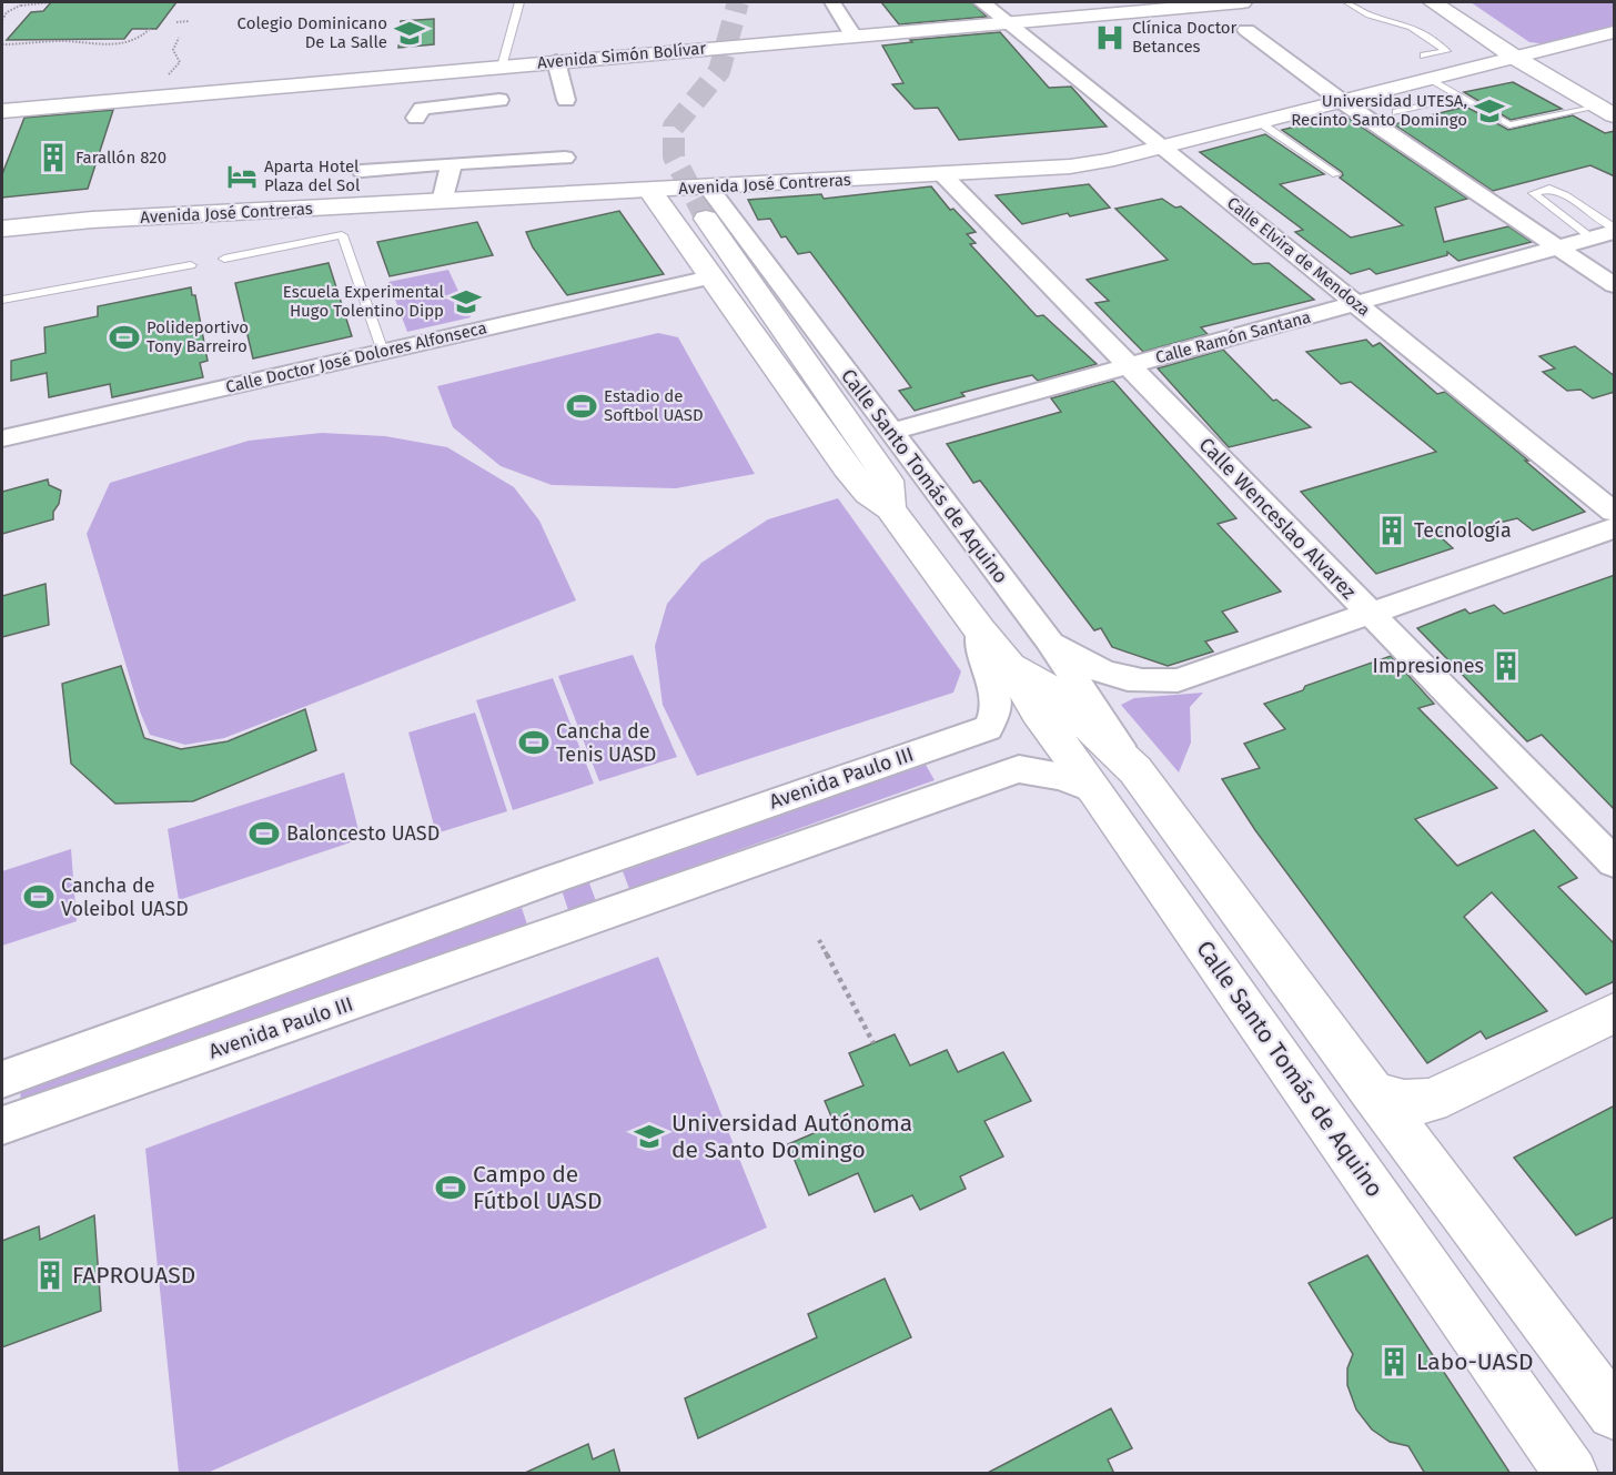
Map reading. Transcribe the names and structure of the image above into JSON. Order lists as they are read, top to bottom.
{
  "streets": {
    "main road": ["Avenida Simón Bolívar", "Avenida José Contreras", "Calle Santo Tomás de Aquino"],
    "street": [
      "Calle Elvira de Mendoza",
      "Calle Ramón Santana",
      "Calle Doctor José Dolores Alfonseca",
      "Calle Wenceslao Alvarez",
      "Avenida Paulo III"
    ]
  },
  "crossings": [
    ["Avenida Simón Bolívar", "Calle Elvira de Mendoza"],
    ["Avenida José Contreras", "Calle Elvira de Mendoza"],
    ["Avenida José Contreras", "Calle Santo Tomás de Aquino"],
    ["Avenida José Contreras", "Calle Wenceslao Alvarez"],
    ["Calle Elvira de Mendoza", "Calle Ramón Santana"],
    ["Calle Ramón Santana", "Calle Santo Tomás de Aquino"],
    ["Calle Ramón Santana", "Calle Wenceslao Alvarez"],
    ["Calle Doctor José Dolores Alfonseca", "Calle Santo Tomás de Aquino"],
    ["Calle Santo Tomás de Aquino", "Avenida Paulo III"]
  ],
  "places": {
    "school or university": [
      "Colegio Dominicano De La Salle",
      "Universidad UTESA, Recinto Santo Domingo",
      "Escuela Experimental Hugo Tolentino Dipp",
      "Universidad Autónoma de Santo Domingo"
    ],
    "hospital": ["Clínica Doctor Betances"],
    "building": [
      "Farallón 820",
      "Tecnología",
      "Impresiones",
      "FAPROUASD",
      "Labo-UASD"
    ],
    "hotel": ["Aparta Hotel Plaza del Sol"],
    "sports": [
      "Polideportivo Tony Barreiro",
      "Estadio de Softbol UASD",
      "Cancha de Tenis UASD",
      "Baloncesto UASD",
      "Cancha de Voleibol UASD",
      "Campo de Fútbol UASD"
    ]
  }
}
